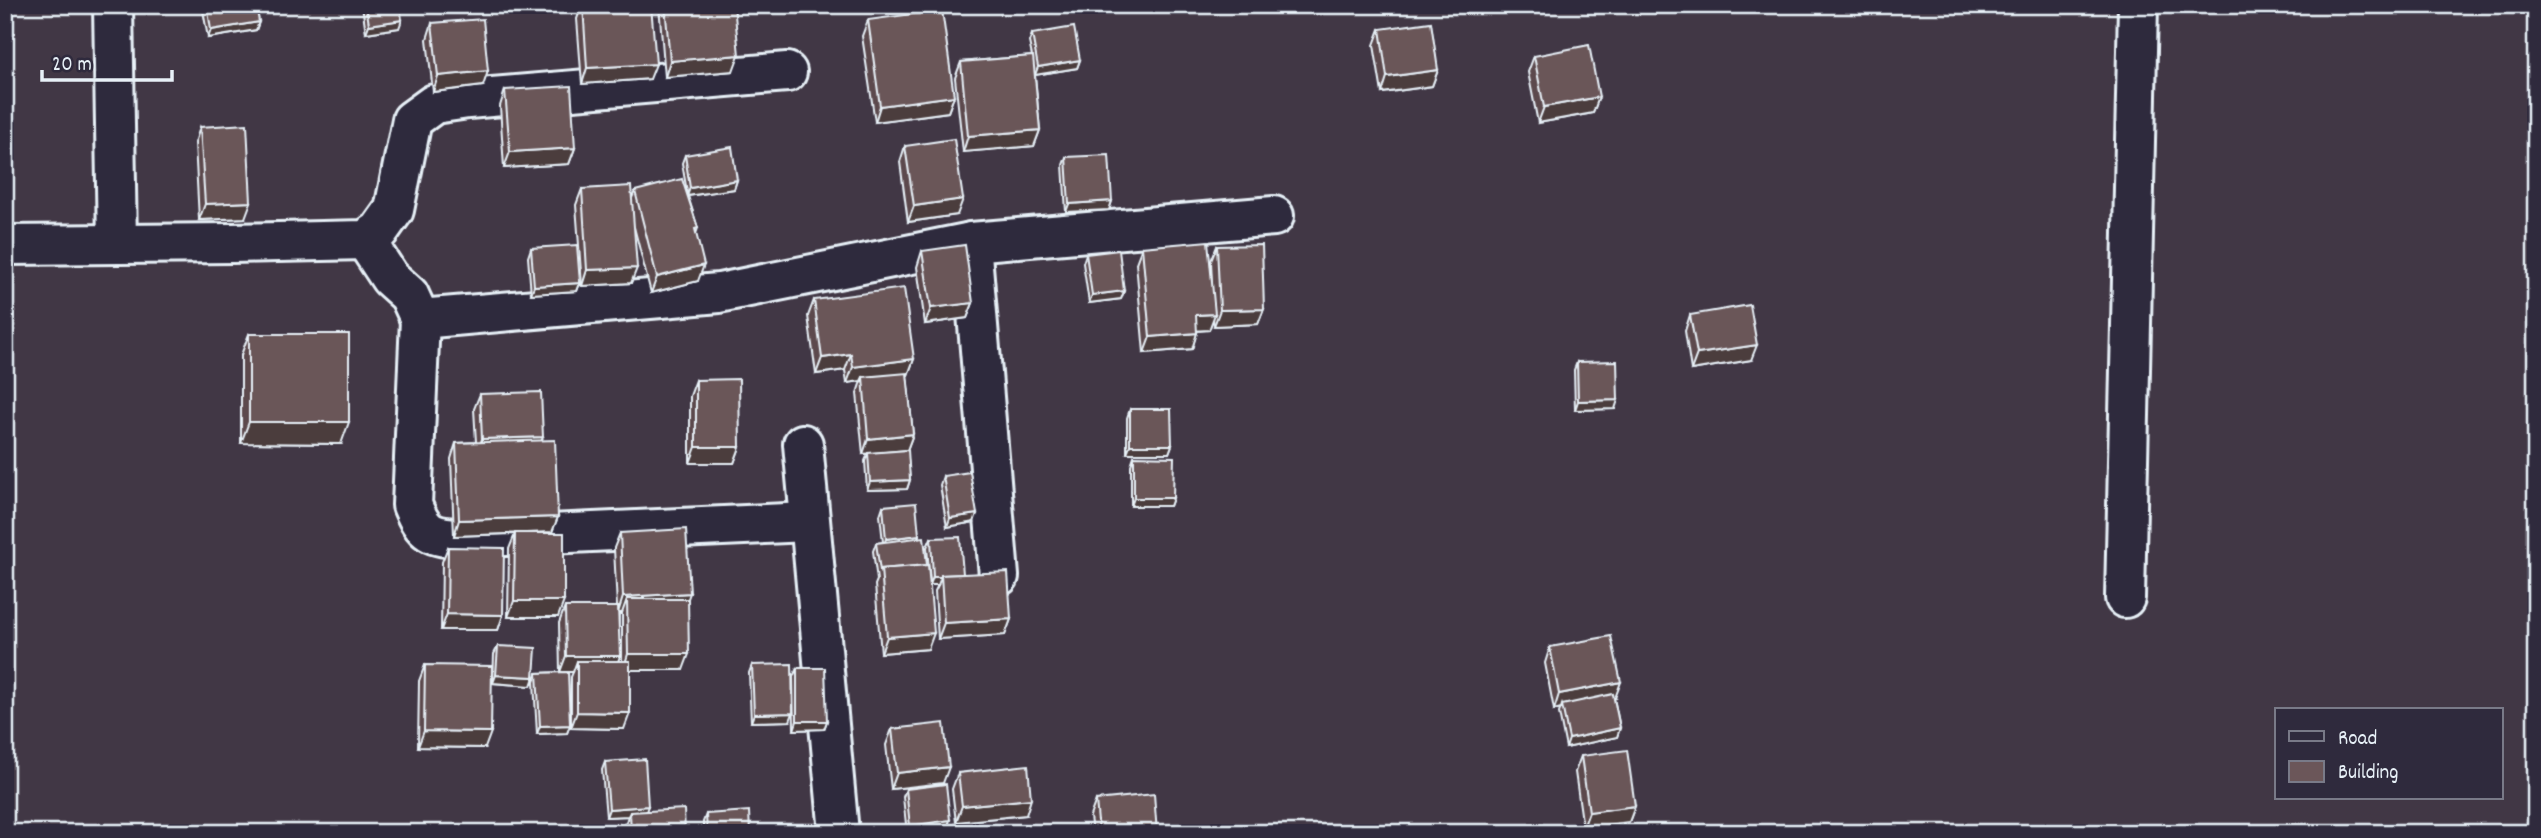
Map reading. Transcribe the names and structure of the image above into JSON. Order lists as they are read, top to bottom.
{
  "legend": ["Road", "Building"],
  "scale_bar": "20 m"
}
